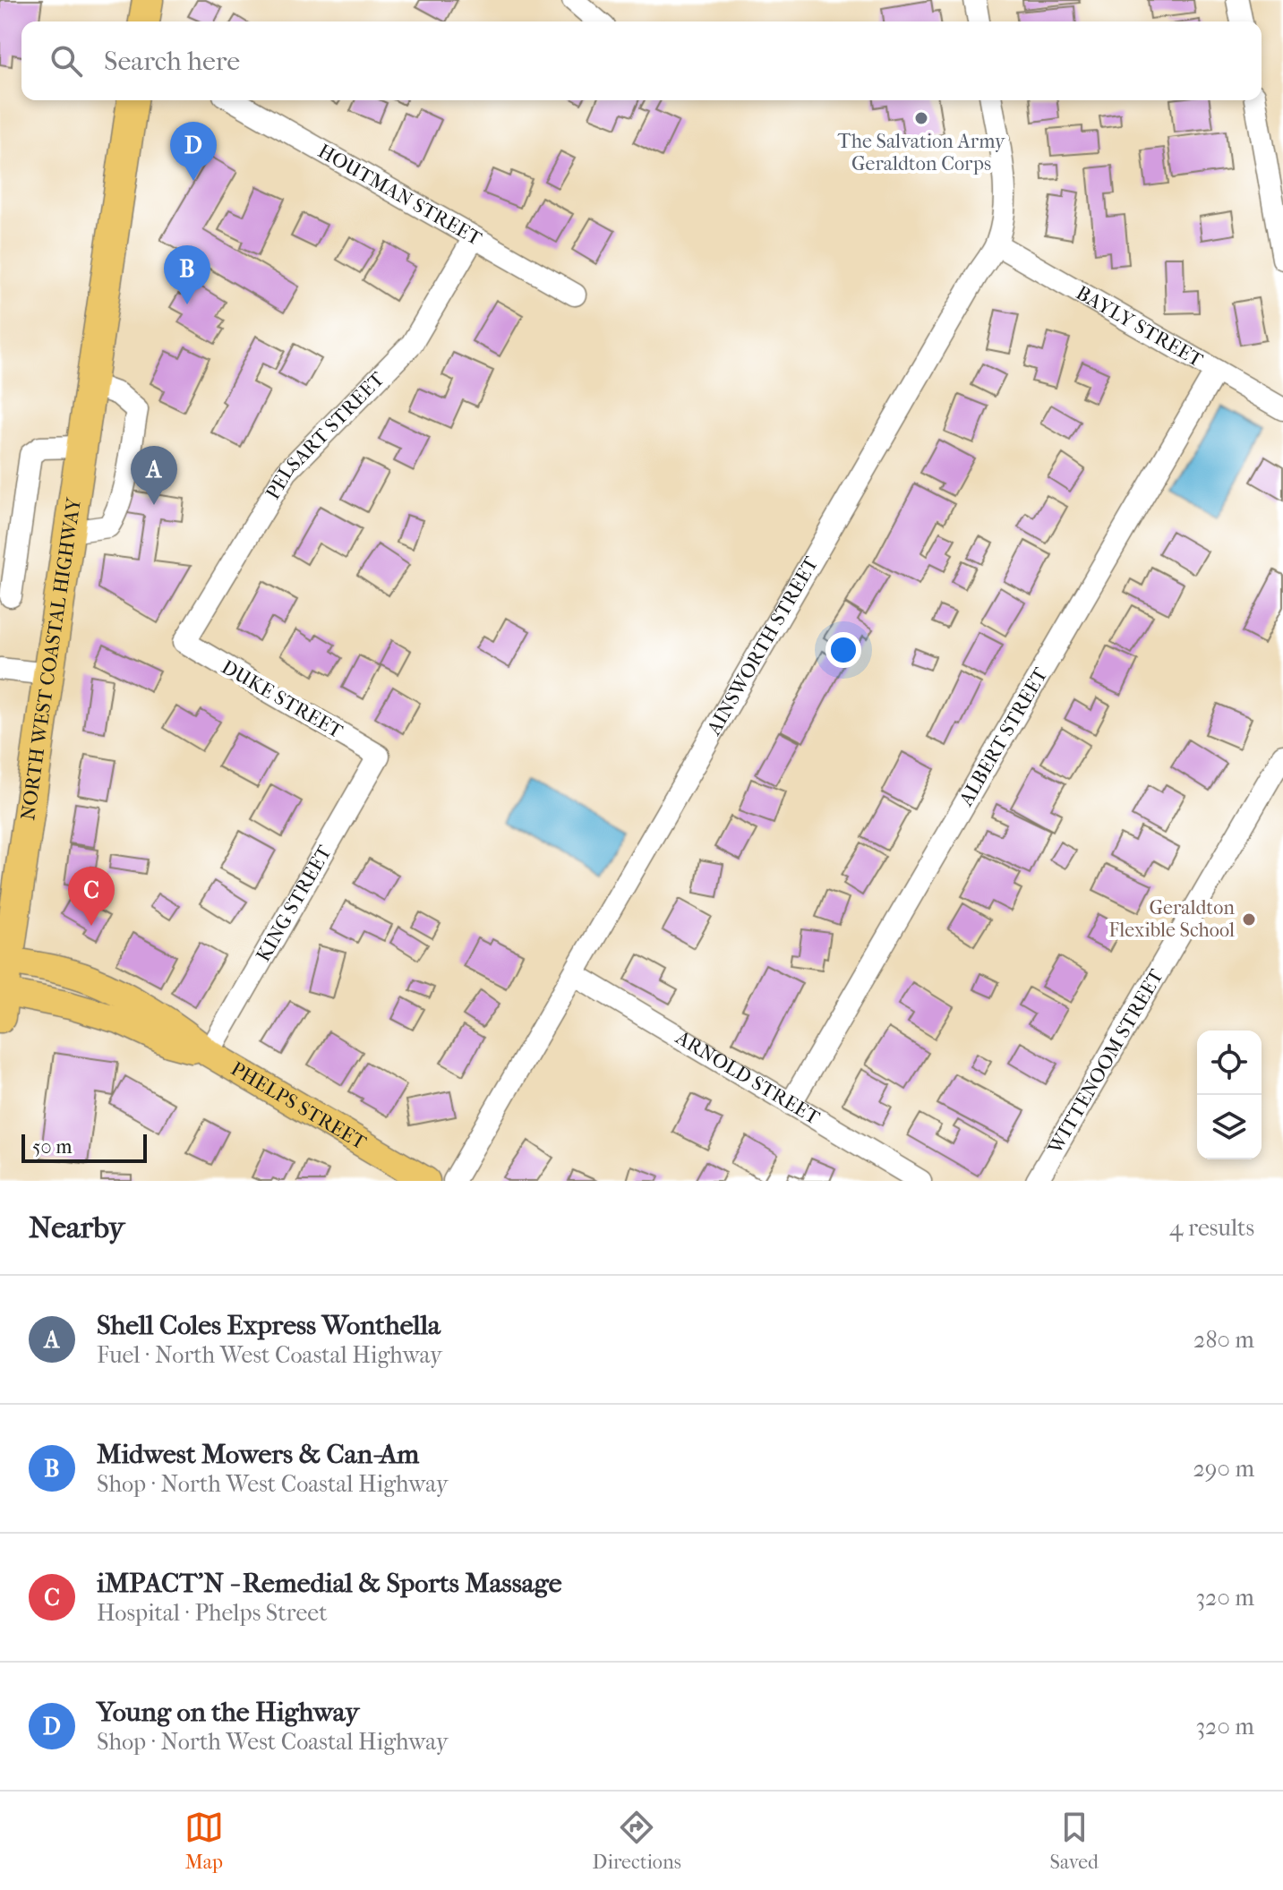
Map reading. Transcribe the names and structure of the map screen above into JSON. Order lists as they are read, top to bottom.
{
  "streets": {
    "highway": ["NORTH WEST COASTAL HIGHWAY"],
    "main road": ["PHELPS STREET"],
    "street": [
      "HOUTMAN STREET",
      "BAYLY STREET",
      "PELSART STREET",
      "AINSWORTH STREET",
      "DUKE STREET",
      "ALBERT STREET",
      "KING STREET",
      "WITTENOOM STREET",
      "ARNOLD STREET"
    ]
  },
  "crossings": [
    ["HOUTMAN STREET", "PELSART STREET"],
    ["BAYLY STREET", "AINSWORTH STREET"],
    ["BAYLY STREET", "ALBERT STREET"],
    ["PELSART STREET", "DUKE STREET"],
    ["AINSWORTH STREET", "ARNOLD STREET"],
    ["NORTH WEST COASTAL HIGHWAY", "PHELPS STREET"],
    ["DUKE STREET", "KING STREET"],
    ["ALBERT STREET", "ARNOLD STREET"],
    ["KING STREET", "PHELPS STREET"]
  ],
  "places": ["The Salvation Army Geraldton Corps", "Geraldton Flexible School"],
  "scale_bar": "50 m",
  "page": {
    "search": "Search here",
    "pins": [
      "D",
      "B",
      "A",
      "C"
    ],
    "scale": "50 m",
    "heading": ["Nearby", "4 results"],
    "list": [
      {
        "mark": "A",
        "name": "Shell Coles Express Wonthella",
        "note": "Fuel · North West Coastal Highway",
        "value": "280 m"
      },
      {
        "mark": "B",
        "name": "Midwest Mowers & Can-Am",
        "note": "Shop · North West Coastal Highway",
        "value": "290 m"
      },
      {
        "mark": "C",
        "name": "iMPACT'N - Remedial & Sports Massage",
        "note": "Hospital · Phelps Street",
        "value": "320 m"
      },
      {
        "mark": "D",
        "name": "Young on the Highway",
        "note": "Shop · North West Coastal Highway",
        "value": "320 m"
      }
    ],
    "nav": ["Map", "Directions", "Saved"]
  }
}
